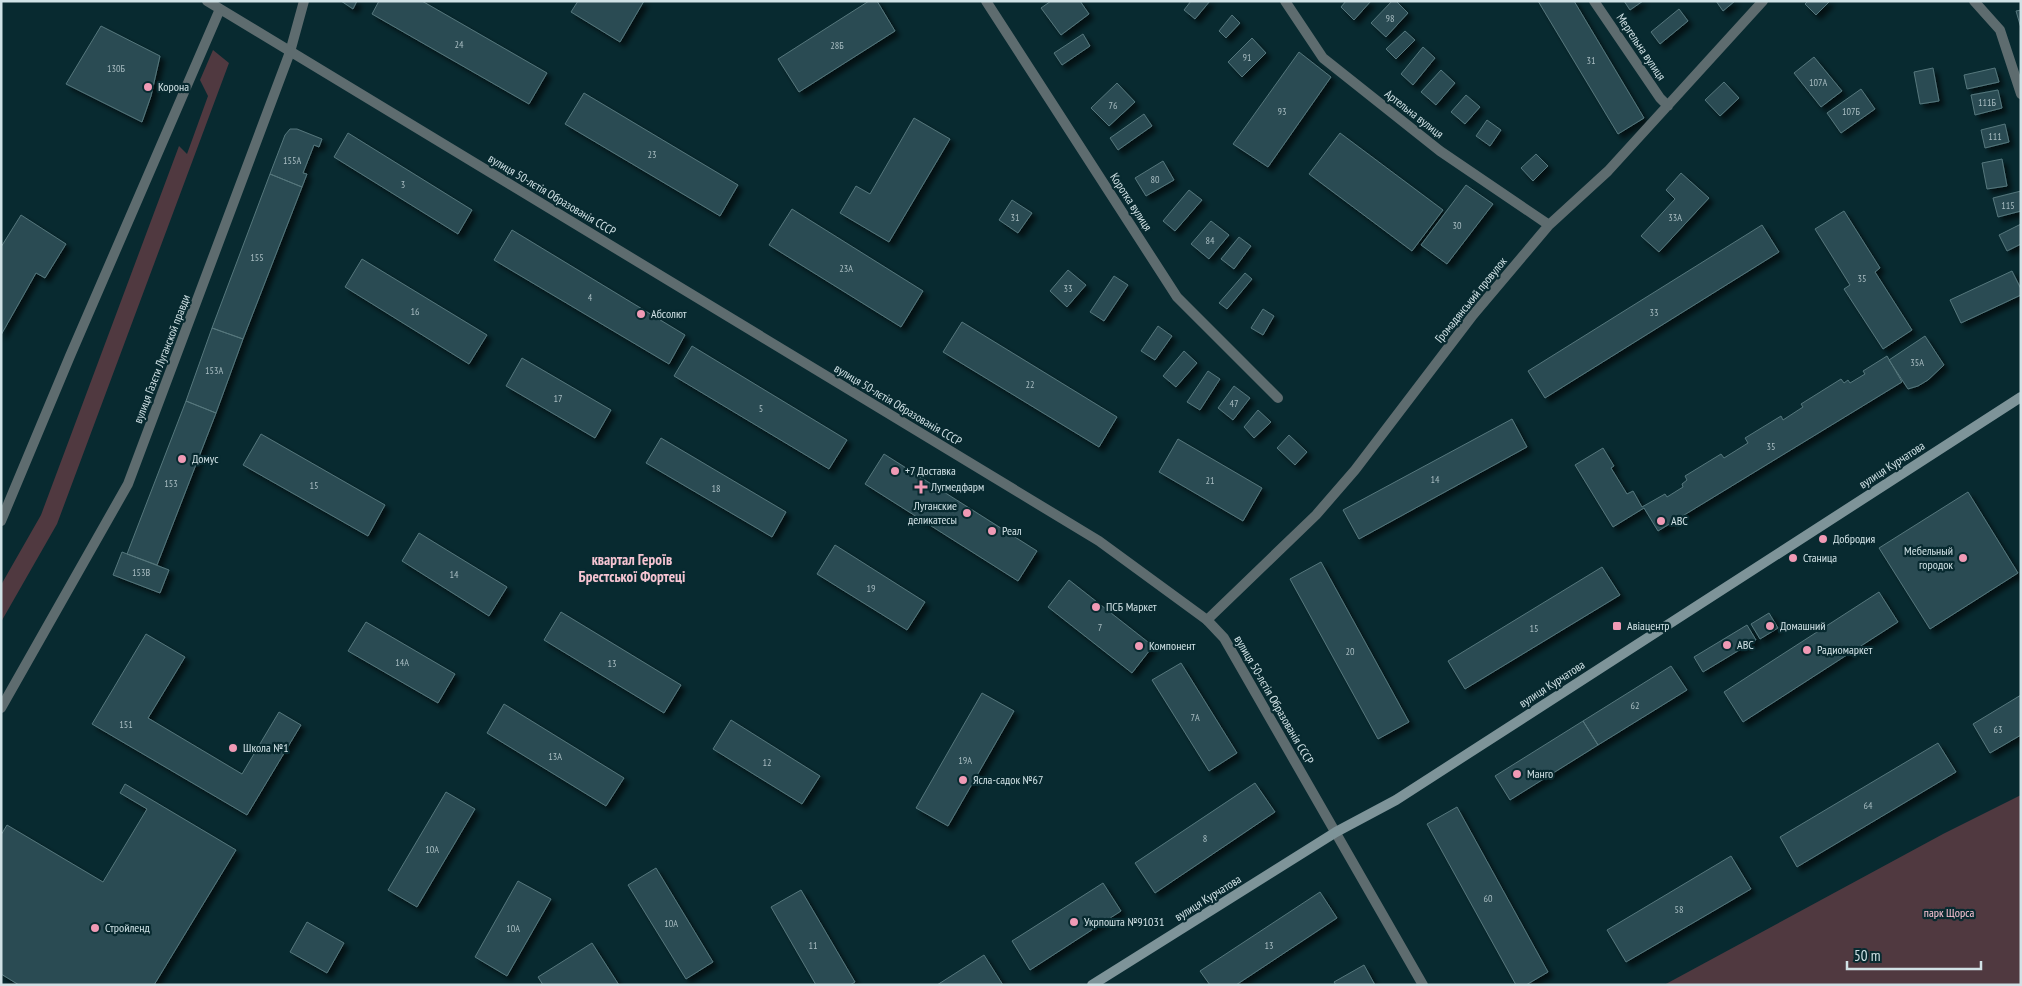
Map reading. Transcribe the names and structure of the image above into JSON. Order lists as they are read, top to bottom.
{
  "streets": {
    "main road": ["вулиця Курчатова"],
    "street": [
      "Мергельна вулиця",
      "Артельна вулиця",
      "вулиця 50-лєтія Образованія СССР",
      "Коротка вулиця",
      "Громадянський провулок",
      "вулиця Газєти Луганской правди"
    ]
  },
  "crossings": [
    ["Мергельна вулиця", "Громадянський провулок"],
    ["Артельна вулиця", "Громадянський провулок"],
    ["вулиця 50-лєтія Образованія СССР", "Громадянський провулок"],
    ["вулиця 50-лєтія Образованія СССР", "вулиця Газєти Луганской правди"],
    ["вулиця 50-лєтія Образованія СССР", "вулиця Курчатова"]
  ],
  "districts": ["квартал Героїв Брестської Фортеці"],
  "parks": ["парк Щорса"],
  "places": {
    "other": [
      "Корона",
      "Абсолют",
      "Домус",
      "+7 Доставка",
      "Луганские деликатесы",
      "ABC",
      "Реал",
      "Добродия",
      "Станица",
      "Мебельный городок",
      "ПСБ Маркет",
      "Домашний",
      "АВС",
      "Компонент",
      "Радиомаркет",
      "Школа №1",
      "Манго",
      "Ясла-садок №67",
      "Укрпошта №91031",
      "Стройленд"
    ],
    "health": ["Лугмедфарм"],
    "transit": ["Авіацентр"]
  },
  "house_numbers": [
    "98",
    "24",
    "28Б",
    "91",
    "31",
    "130Б",
    "107А",
    "111Б",
    "76",
    "93",
    "107Б",
    "111",
    "23",
    "155А",
    "80",
    "3",
    "115",
    "31",
    "33А",
    "30",
    "84",
    "155",
    "23А",
    "35",
    "33",
    "4",
    "16",
    "33",
    "35А",
    "153А",
    "22",
    "17",
    "47",
    "5",
    "35",
    "14",
    "21",
    "153",
    "15",
    "18",
    "153В",
    "14",
    "19",
    "7",
    "15",
    "20",
    "14А",
    "13",
    "62",
    "7А",
    "151",
    "63",
    "13А",
    "19А",
    "12",
    "64",
    "8",
    "10А",
    "60",
    "58",
    "10А",
    "10А",
    "11",
    "13"
  ],
  "scale_bar": "50 m"
}
